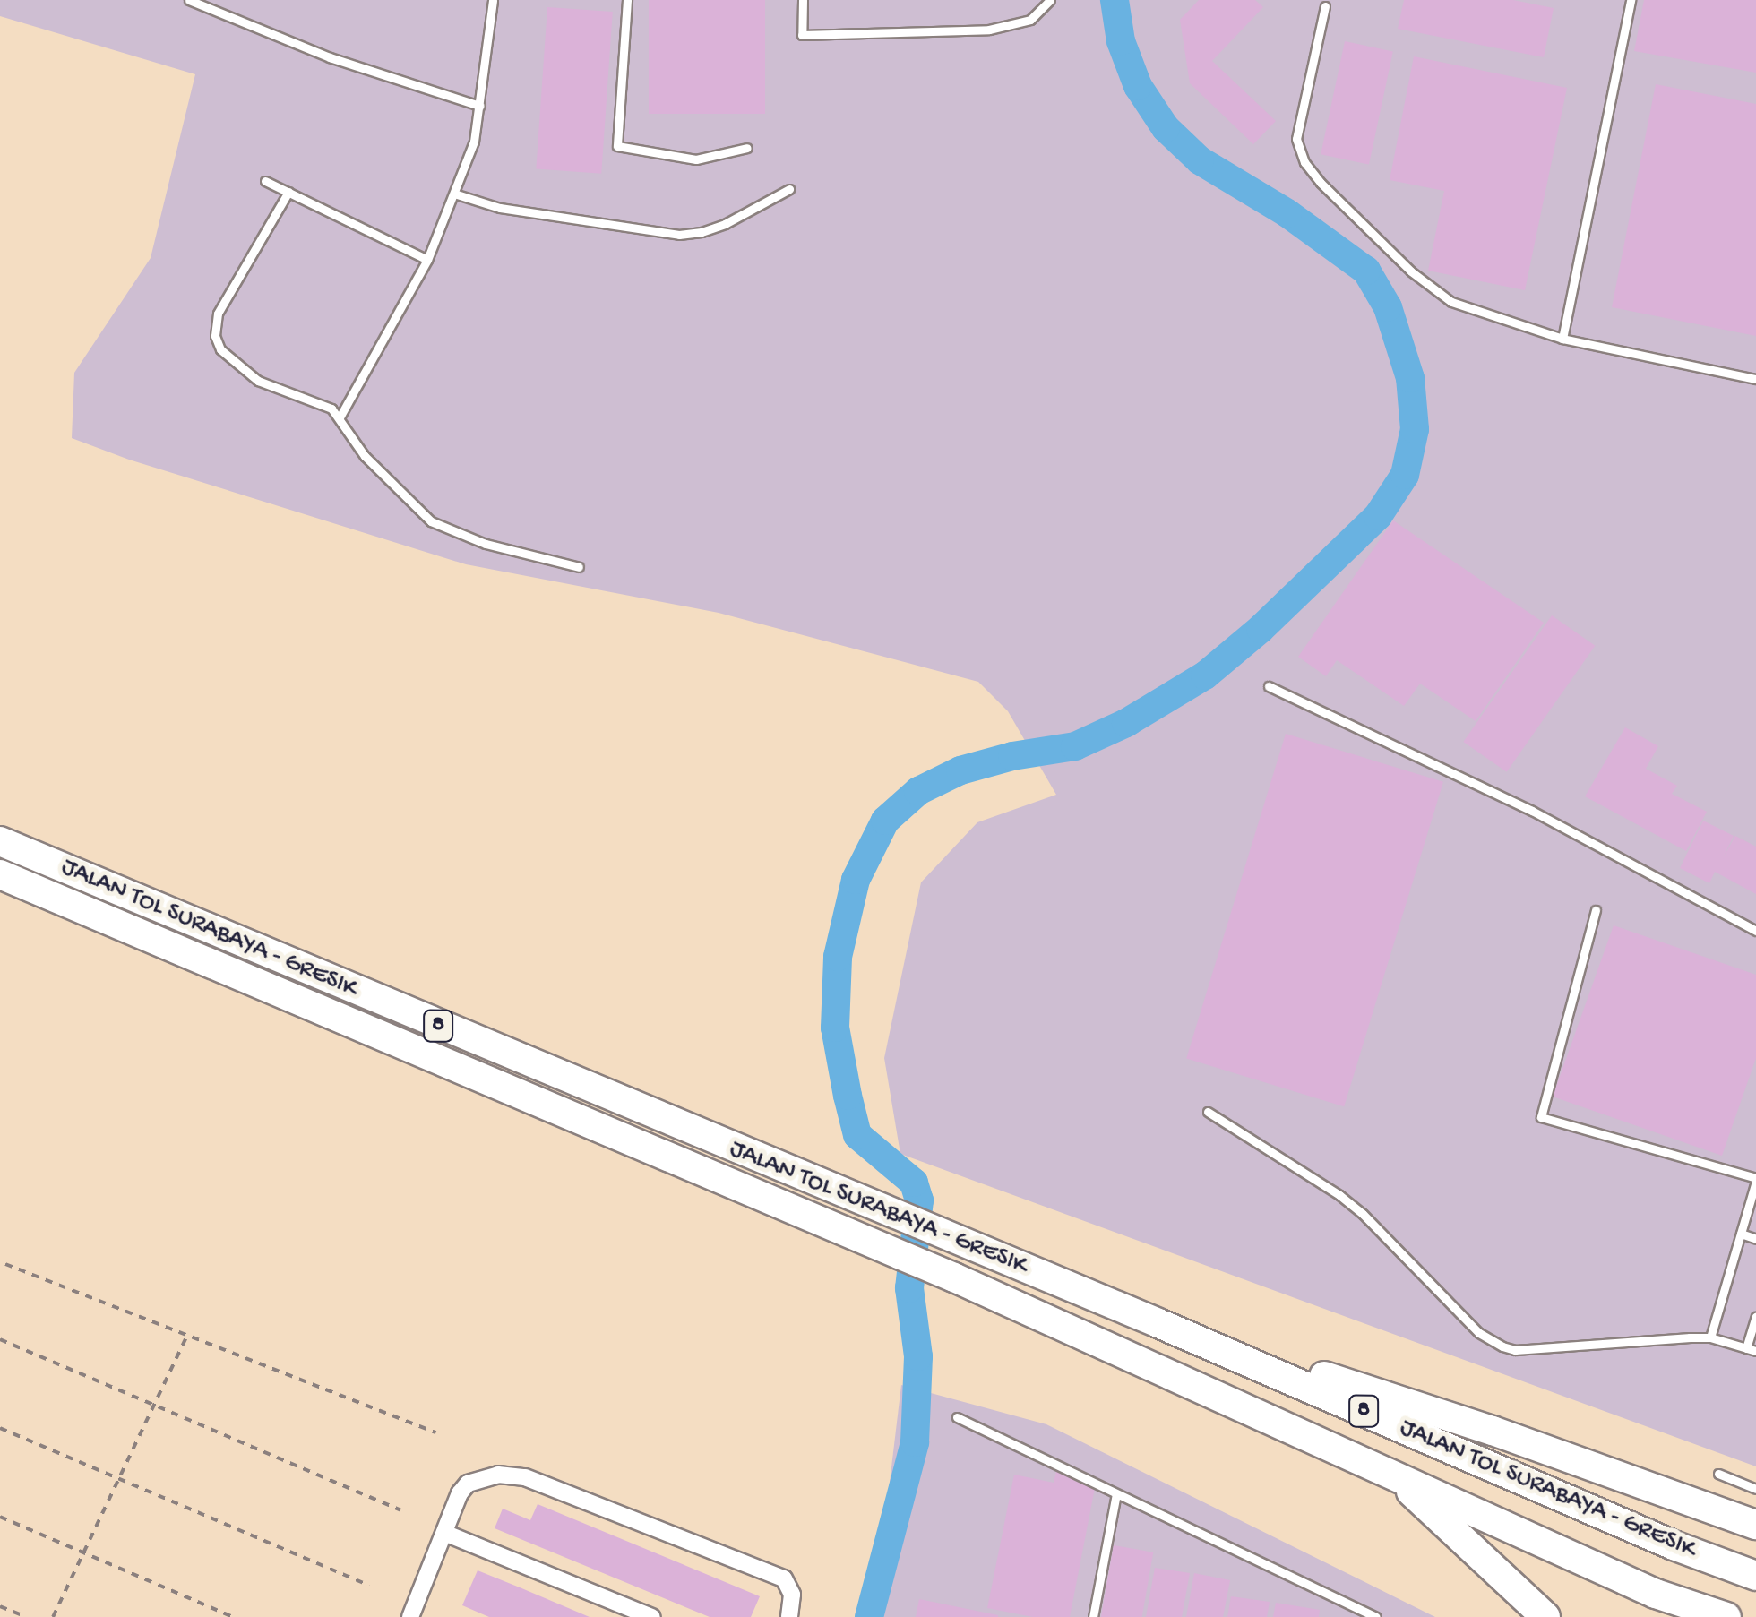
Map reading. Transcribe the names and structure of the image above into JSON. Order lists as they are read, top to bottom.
{
  "streets": {
    "highway": ["JALAN TOL SURABAYA - GRESIK", "8"]
  }
}
